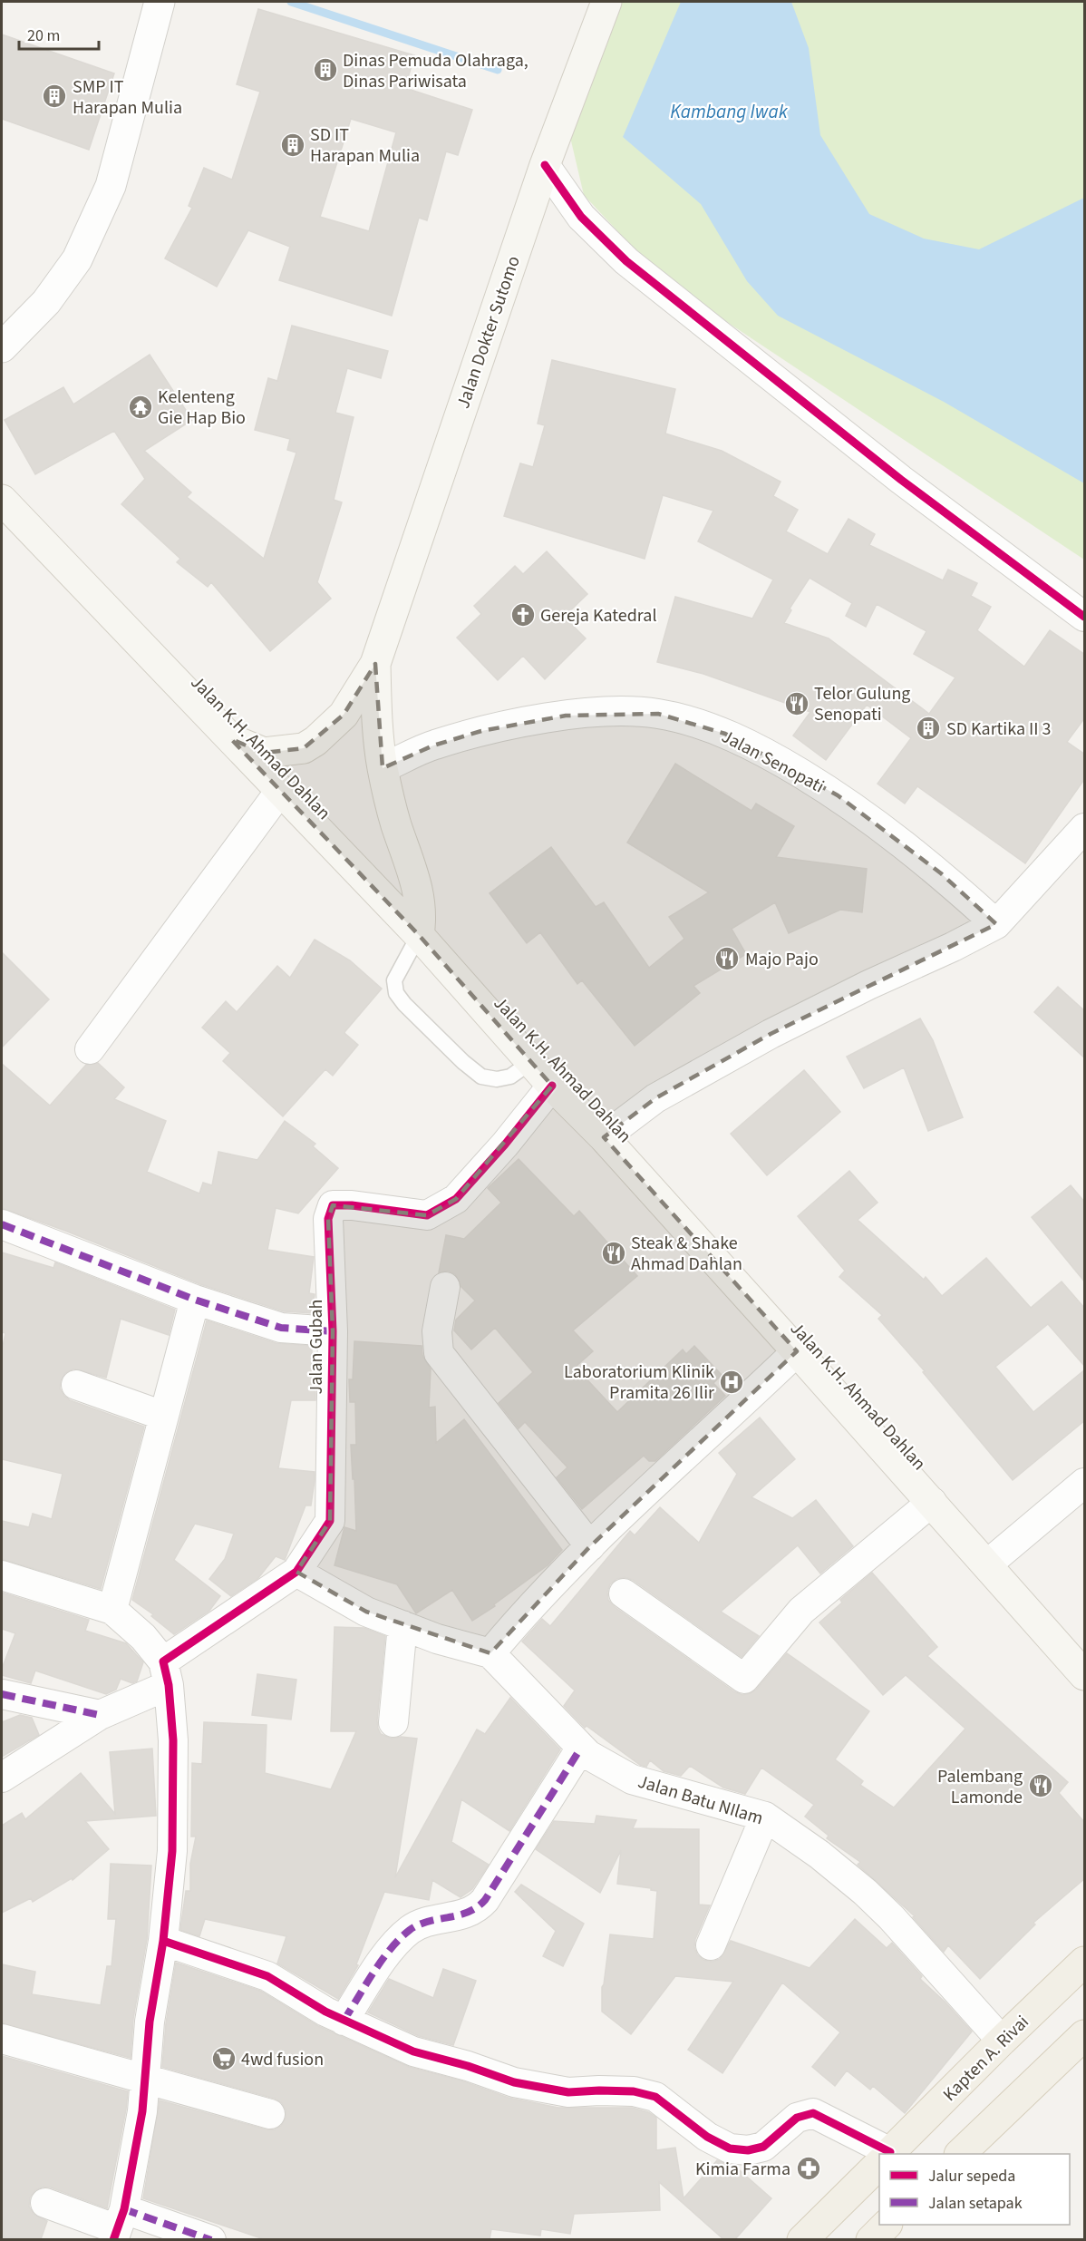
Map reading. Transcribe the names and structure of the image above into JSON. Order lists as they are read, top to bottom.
{
  "streets": {
    "main road": ["Jalan Dokter Sutomo", "Jalan K.H. Ahmad Dahlan", "Kapten A. Rivai"],
    "street": ["Jalan Senopati", "Jalan Gubah", "Jalan Batu NIlam"]
  },
  "crossings": [
    ["Jalan K.H. Ahmad Dahlan", "Jalan Gubah"],
    ["Jalan Batu NIlam", "Kapten A. Rivai"]
  ],
  "water": ["Kambang Iwak"],
  "places": {
    "building": [
      "Dinas Pemuda Olahraga, Dinas Pariwisata",
      "SMP IT Harapan Mulia",
      "SD IT Harapan Mulia",
      "SD Kartika II 3"
    ],
    "temple": ["Kelenteng Gie Hap Bio"],
    "church": ["Gereja Katedral"],
    "restaurant": [
      "Telor Gulung Senopati",
      "Majo Pajo",
      "Steak & Shake Ahmad Dahlan",
      "Palembang Lamonde"
    ],
    "hospital": ["Laboratorium Klinik Pramita 26 Ilir"],
    "supermarket": ["4wd fusion"],
    "pharmacy": ["Kimia Farma"]
  },
  "legend": ["Jalur sepeda", "Jalan setapak"],
  "scale_bar": "20 m"
}
